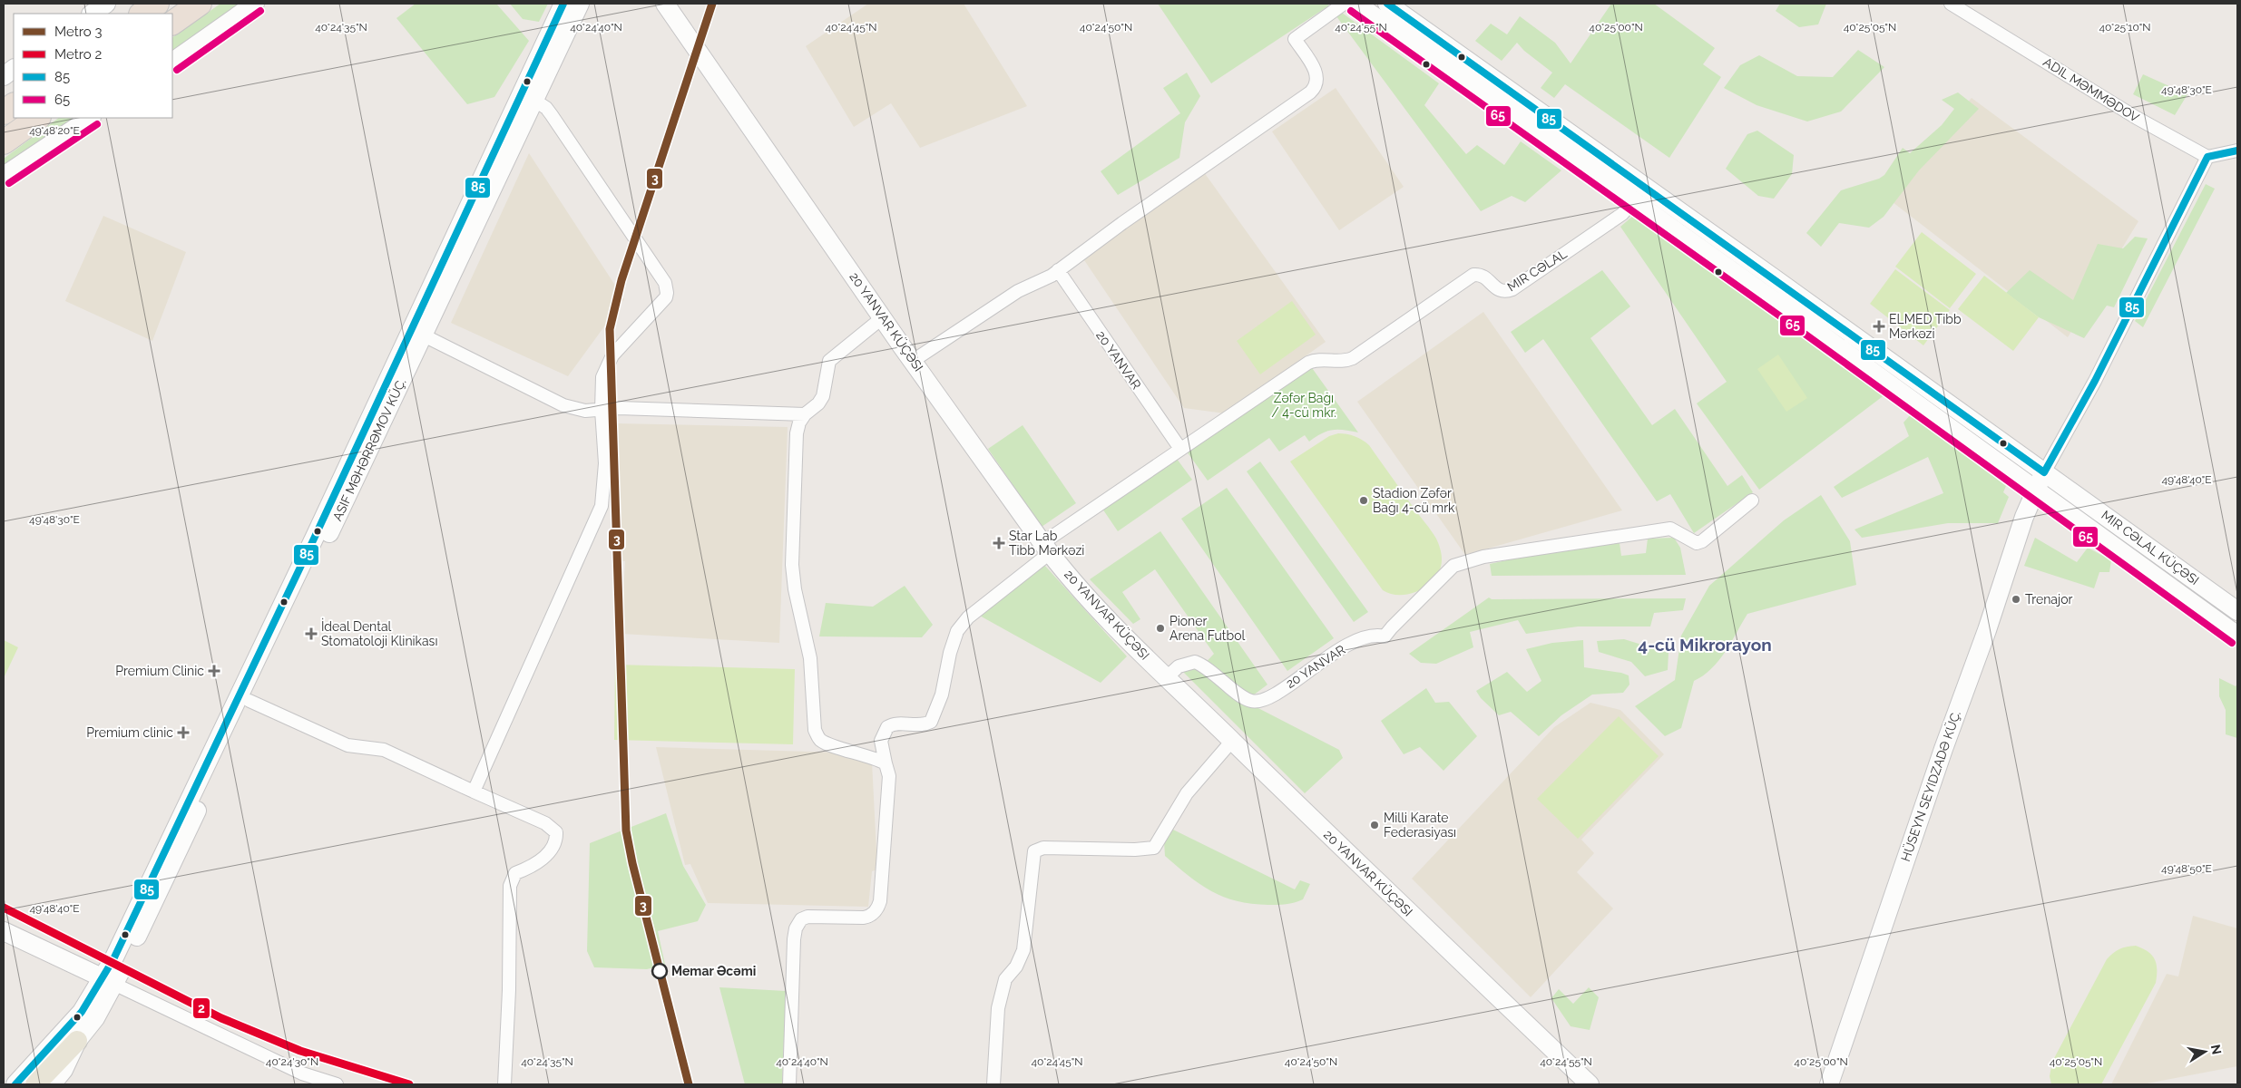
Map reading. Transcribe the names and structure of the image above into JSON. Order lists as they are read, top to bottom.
{
  "streets": {
    "street": [
      "ADIL MƏMMƏDOV",
      "MIR CƏLAL",
      "20 YANVAR KÜÇƏSI",
      "20 YANVAR",
      "ASIF MƏHƏRRƏMOV KÜÇ.",
      "MIR CƏLAL KÜÇƏSI",
      "HÜSEYN SEYIDZADƏ KÜÇ."
    ]
  },
  "crossings": [
    ["MIR CƏLAL", "20 YANVAR"],
    ["20 YANVAR KÜÇƏSI", "20 YANVAR"],
    ["MIR CƏLAL KÜÇƏSI", "HÜSEYN SEYIDZADƏ KÜÇ."]
  ],
  "districts": ["4-cü Mikrorayon"],
  "parks": ["Zəfər Bağı / 4-cü mkr."],
  "places": {
    "health": [
      "ELMED Tibb Mərkəzi",
      "Star Lab Tibb Mәrkәzi",
      "İdeal Dental Stomatoloji Klinikası",
      "Premium Clinic",
      "Premium clinic"
    ],
    "other": [
      "Stadion Zəfər Bağı 4-cü mrk",
      "Trenajor",
      "Pioner Arena Futbol",
      "Milli Karate Federasiyası",
      "Memar Əcəmi"
    ]
  },
  "lines": [
    "metro line 3",
    "transit line 85",
    "transit line 65",
    "metro line 2"
  ],
  "legend": [
    "Metro 3",
    "Metro 2",
    "85",
    "65"
  ],
  "north": "right",
  "coordinates": [
    "40°24'35\"N",
    "40°24'40\"N",
    "40°24'45\"N",
    "40°24'50\"N",
    "40°24'55\"N",
    "40°25'00\"N",
    "40°25'05\"N",
    "40°25'10\"N",
    "49°48'30\"E",
    "49°48'20\"E",
    "49°48'40\"E",
    "49°48'50\"E",
    "40°24'30\"N"
  ]
}
